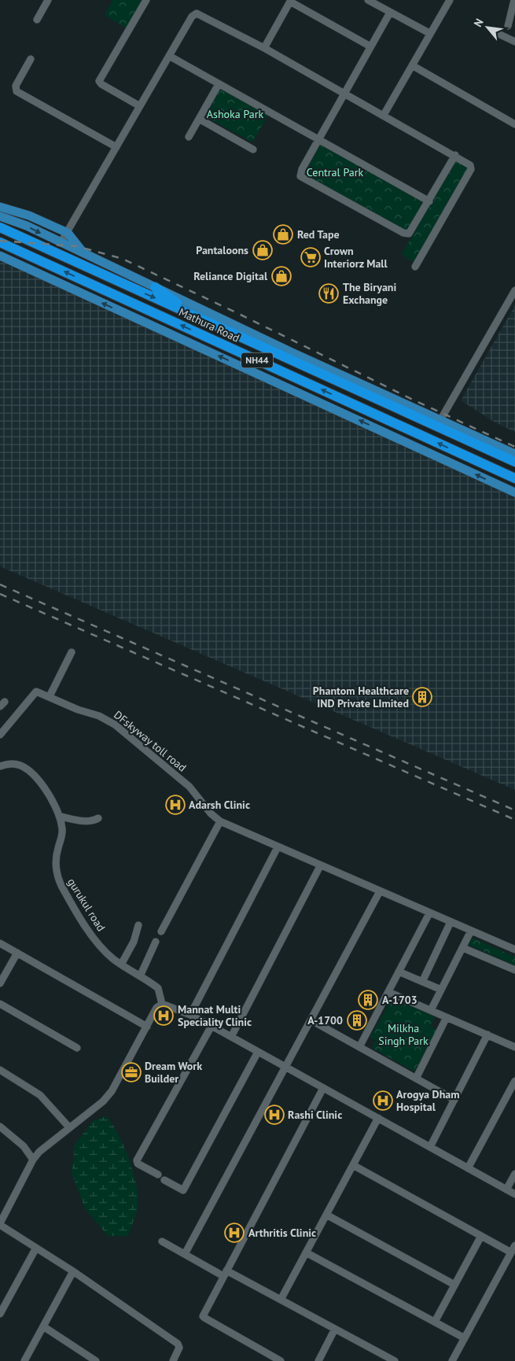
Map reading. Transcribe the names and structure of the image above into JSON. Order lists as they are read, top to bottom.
{
  "streets": {
    "highway": ["Mathura Road", "NH44"],
    "street": ["DFskyway toll road", "gurukul road"]
  },
  "parks": ["Ashoka Park", "Central Park", "Milkha Singh Park"],
  "places": {
    "shop": ["Red Tape", "Pantaloons", "Reliance Digital"],
    "supermarket": ["Crown Interiorz Mall"],
    "restaurant": ["The Biryani Exchange"],
    "building": ["Phantom Healthcare IND Private LImited", "A-1703", "A-1700"],
    "hospital": [
      "Adarsh Clinic",
      "Mannat Multi Speciality Clinic",
      "Arogya Dham Hospital",
      "Rashi Clinic",
      "Arthritis Clinic"
    ],
    "office": ["Dream Work Builder"]
  },
  "north": "top left"
}
